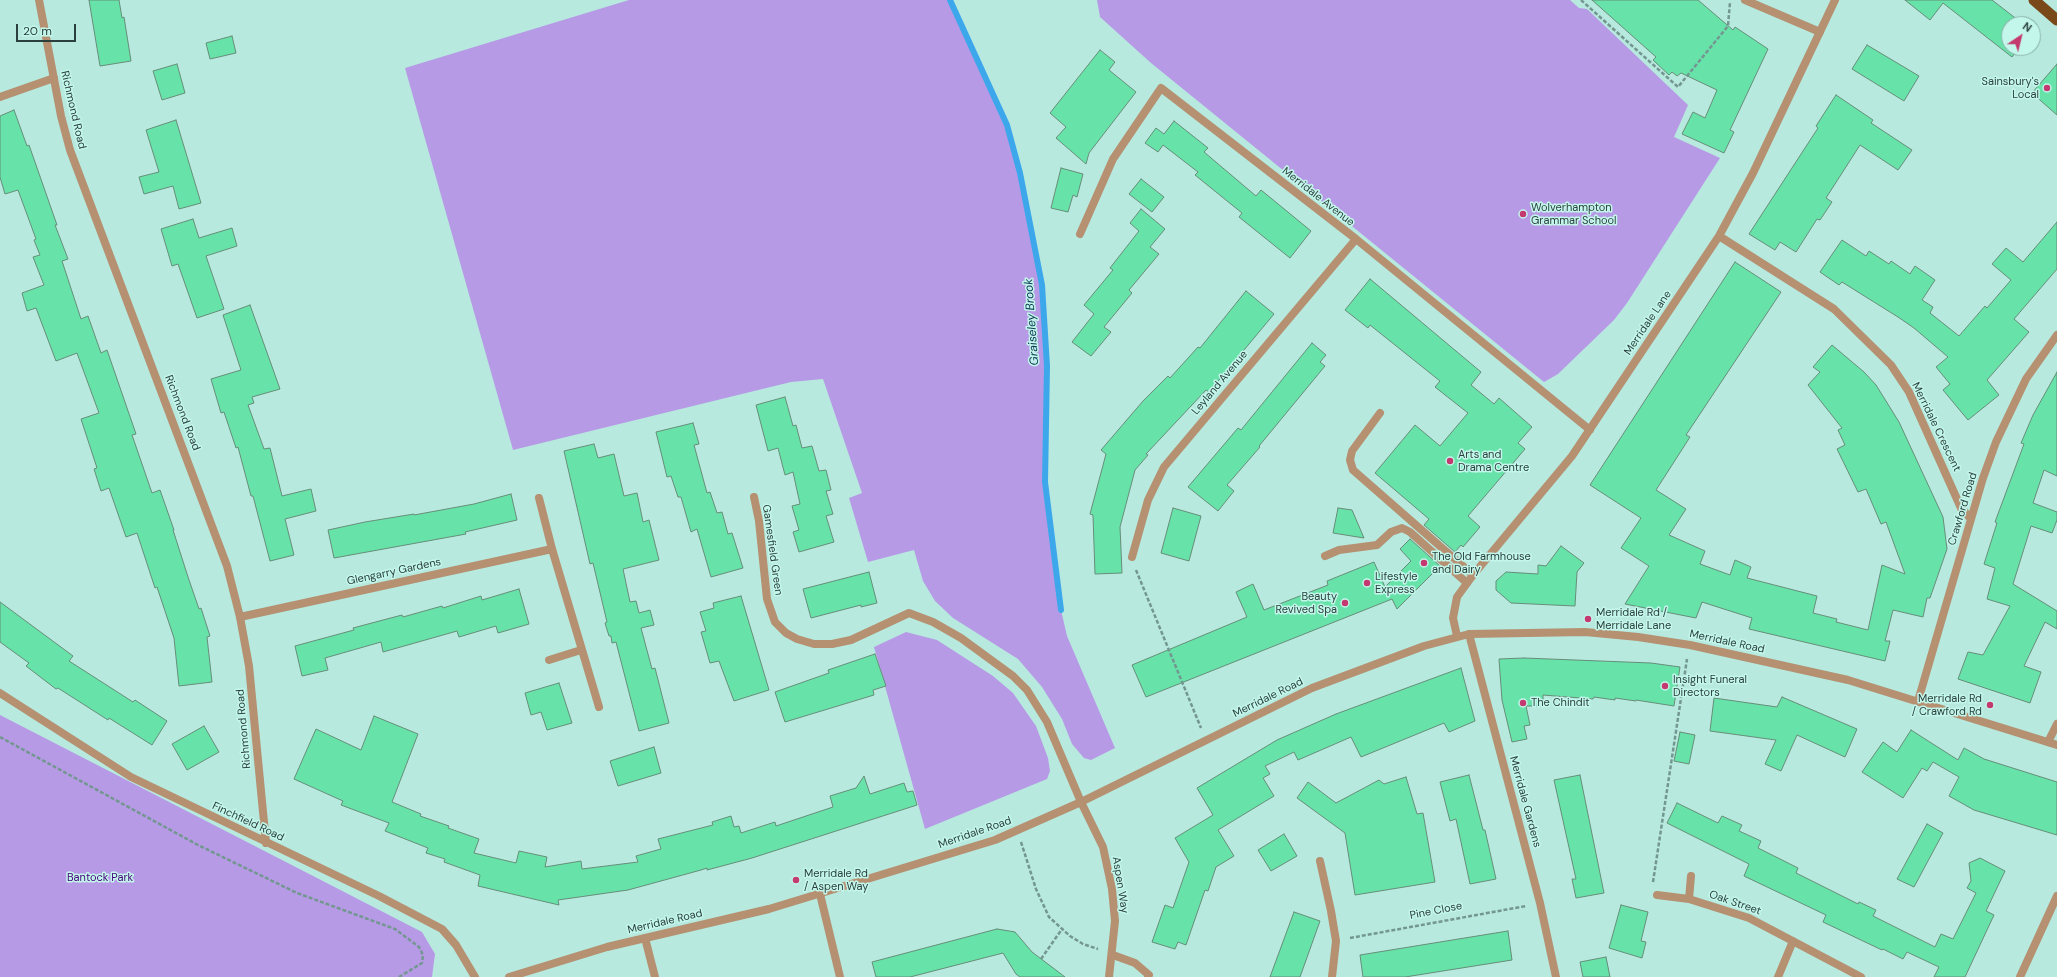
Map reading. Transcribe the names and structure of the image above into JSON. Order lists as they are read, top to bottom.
{
  "streets": {
    "street": [
      "Richmond Road",
      "Merridale Avenue",
      "Merridale Lane",
      "Leyland Avenue",
      "Merridale Crescent",
      "Crawford Road",
      "Gamesfield Green",
      "Glengarry Gardens",
      "Merridale Road",
      "Merridale Gardens",
      "Finchfield Road",
      "Aspen Way",
      "Oak Street"
    ],
    "path": ["Pine Close"]
  },
  "crossings": [
    ["Richmond Road", "Glengarry Gardens"],
    ["Richmond Road", "Finchfield Road"],
    ["Merridale Avenue", "Merridale Lane"],
    ["Merridale Avenue", "Leyland Avenue"],
    ["Merridale Lane", "Merridale Crescent"],
    ["Merridale Lane", "Merridale Road"],
    ["Merridale Crescent", "Crawford Road"],
    ["Crawford Road", "Merridale Road"],
    ["Gamesfield Green", "Merridale Road"],
    ["Gamesfield Green", "Aspen Way"],
    ["Merridale Road", "Merridale Gardens"],
    ["Merridale Road", "Aspen Way"],
    ["Merridale Gardens", "Pine Close"]
  ],
  "water": ["Graiseley Brook"],
  "parks": ["Bantock Park"],
  "places": [
    "Sainsbury's Local",
    "Wolverhampton Grammar School",
    "Arts and Drama Centre",
    "The Old Farmhouse and Dairy",
    "Lifestyle Express",
    "Beauty Revived Spa",
    "Merridale Rd / Merridale Lane",
    "Insight Funeral Directors",
    "The Chindit",
    "Merridale Rd / Crawford Rd",
    "Merridale Rd / Aspen Way"
  ],
  "scale_bar": "20 m",
  "north": "top right"
}
